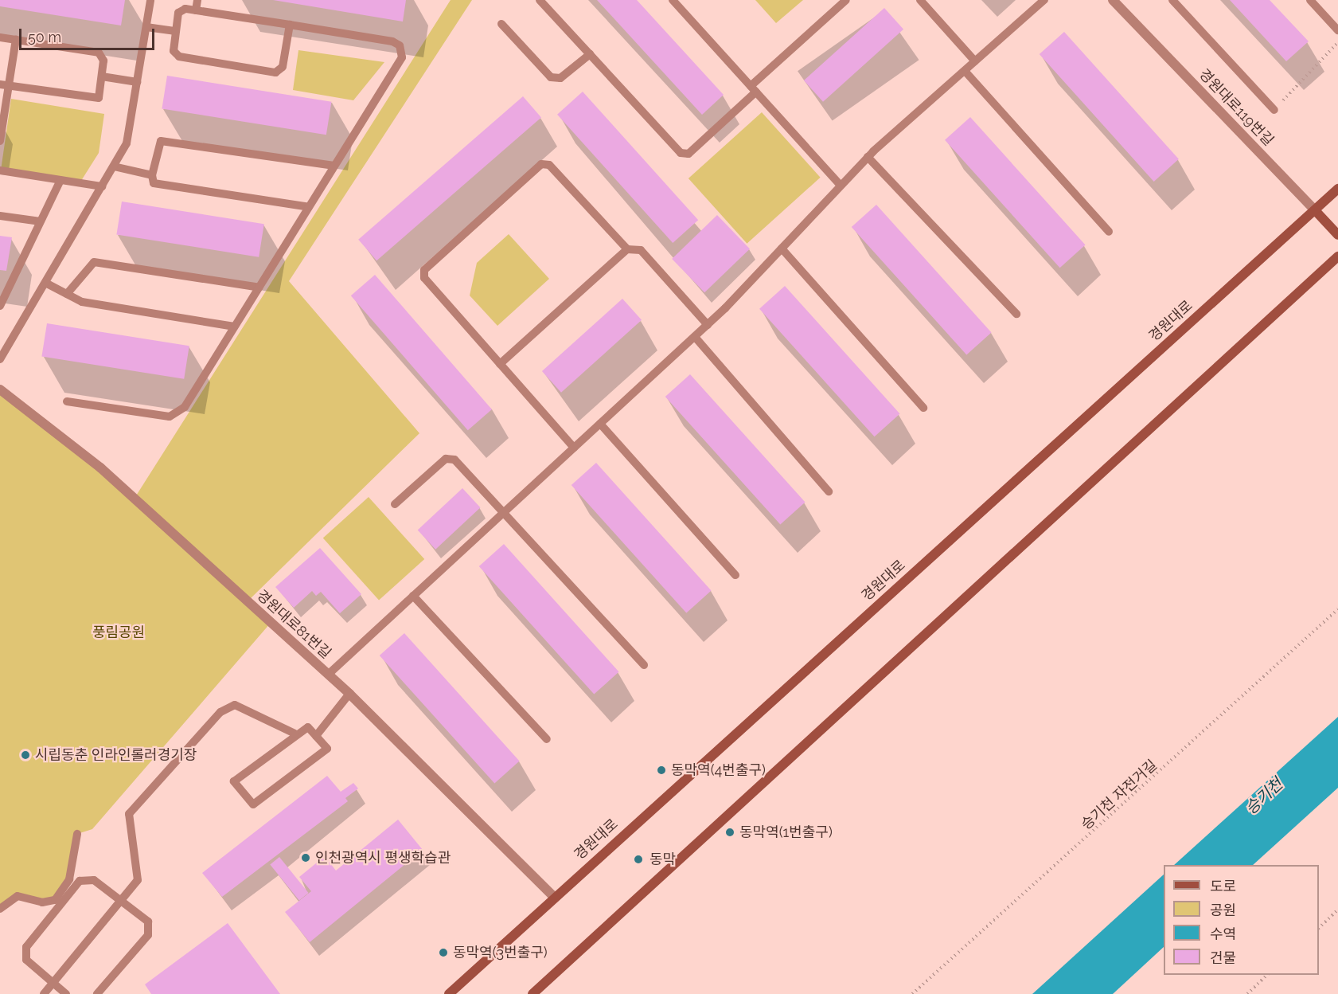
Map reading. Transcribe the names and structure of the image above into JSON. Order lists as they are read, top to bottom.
{
  "streets": {
    "main road": ["경원대로119번길", "경원대로"],
    "street": ["경원대로81번길"],
    "path": ["승기천 자전거길"]
  },
  "crossings": [
    ["경원대로119번길", "경원대로"],
    ["경원대로", "경원대로81번길"]
  ],
  "water": ["승기천"],
  "parks": ["풍림공원"],
  "places": [
    "시립동춘 인라인롤러경기장",
    "동막역(4번출구)",
    "동막역(1번출구)",
    "인천광역시 평생학습관",
    "동막",
    "동막역(3번출구)"
  ],
  "legend": [
    "도로",
    "공원",
    "수역",
    "건물"
  ],
  "scale_bar": "50 m"
}
